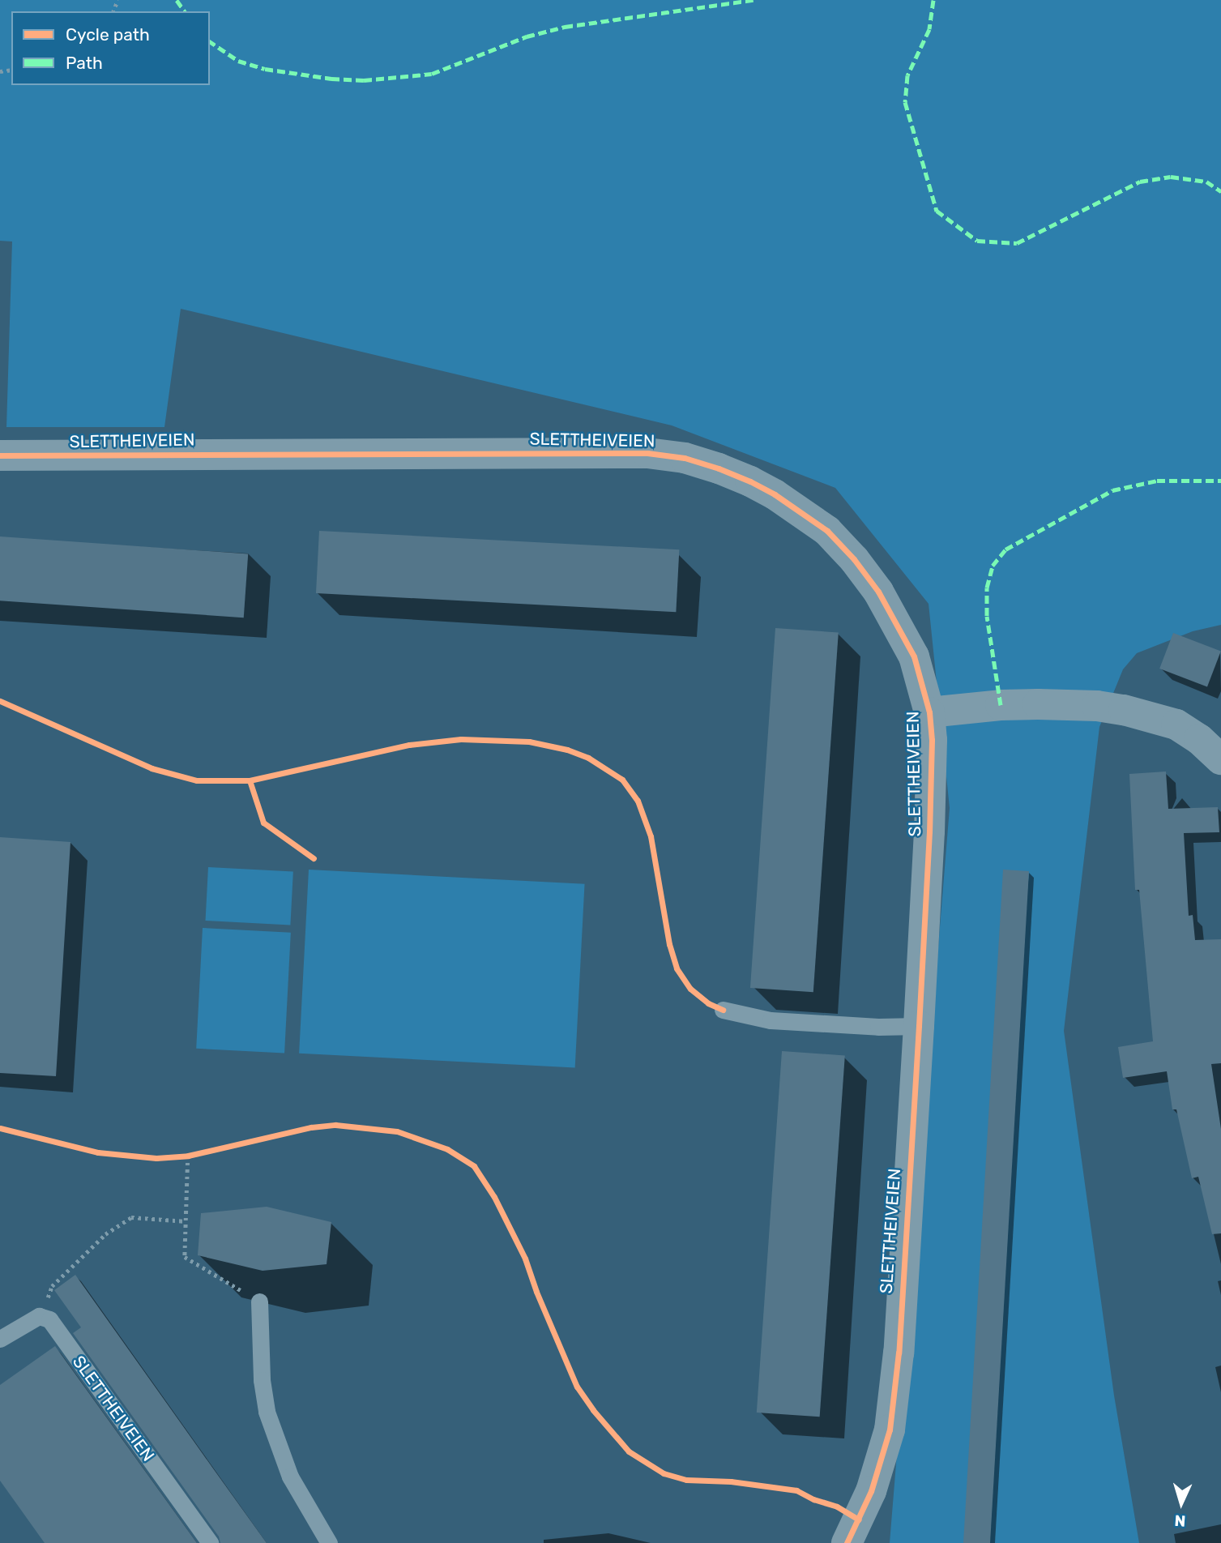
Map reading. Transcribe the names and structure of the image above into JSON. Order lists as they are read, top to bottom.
{
  "streets": {
    "street": ["SLETTHEIVEIEN"]
  },
  "legend": ["Cycle path", "Path"],
  "north": "bottom"
}
